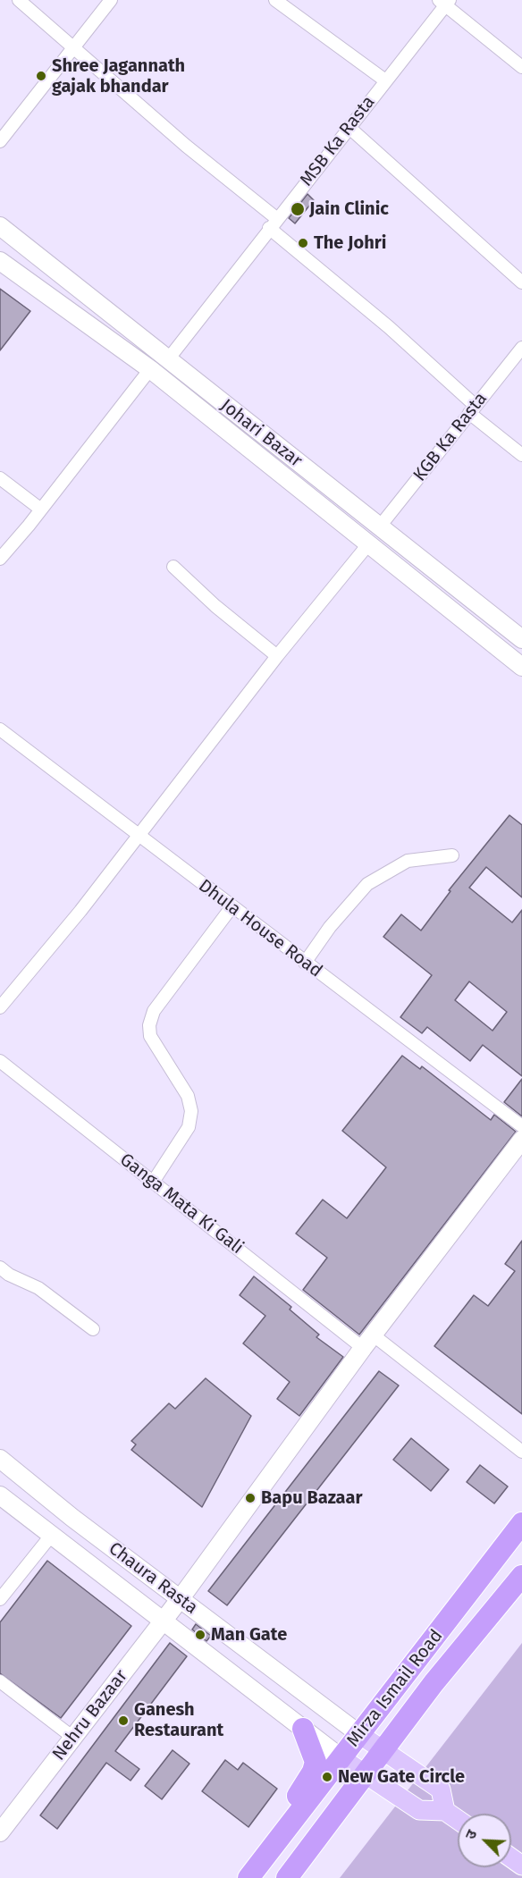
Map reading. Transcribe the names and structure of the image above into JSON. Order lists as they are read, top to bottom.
{
  "streets": {
    "highway": ["Mirza Ismail Road"],
    "street": [
      "MSB Ka Rasta",
      "Johari Bazar",
      "KGB Ka Rasta",
      "Dhula House Road",
      "Ganga Mata Ki Gali",
      "Chaura Rasta",
      "Nehru Bazaar"
    ]
  },
  "crossings": [
    ["MSB Ka Rasta", "Johari Bazar"],
    ["Johari Bazar", "KGB Ka Rasta"],
    ["Chaura Rasta", "Mirza Ismail Road"],
    ["Chaura Rasta", "Nehru Bazaar"]
  ],
  "places": [
    "Shree Jagannath gajak bhandar",
    "Jain Clinic",
    "The Johri",
    "Bapu Bazaar",
    "Man Gate",
    "Ganesh Restaurant",
    "New Gate Circle"
  ],
  "north": "top left"
}
